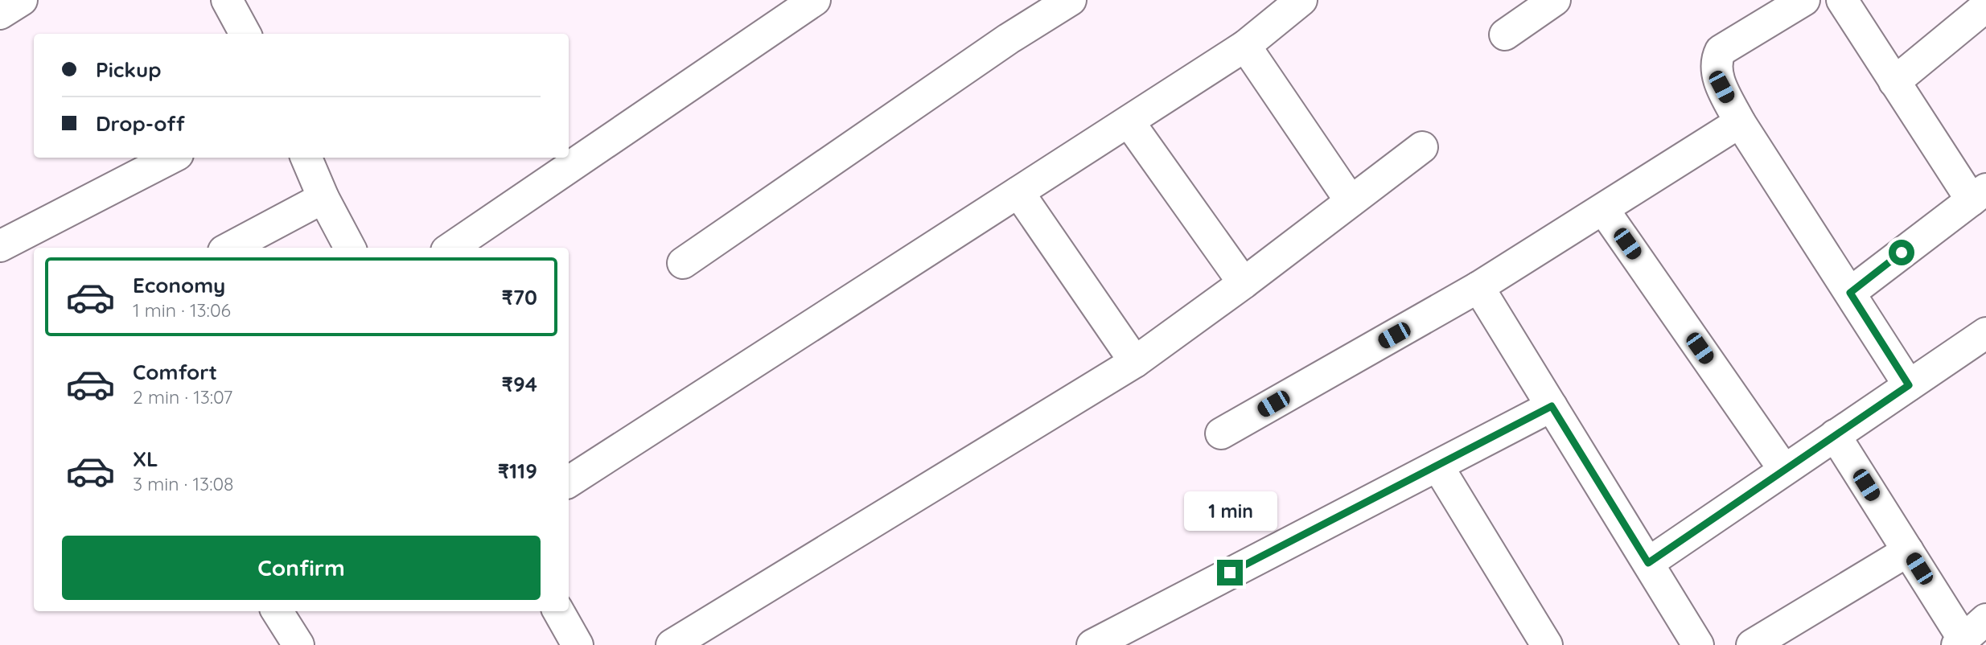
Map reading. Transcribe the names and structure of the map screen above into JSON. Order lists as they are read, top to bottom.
{
  "page": {
    "banner": ["Pickup", "Drop-off"],
    "list": [
      {
        "name": "Economy",
        "note": "1 min · 13:06",
        "value": "₹70"
      },
      {
        "name": "Comfort",
        "note": "2 min · 13:07",
        "value": "₹94"
      },
      {
        "name": "XL",
        "note": "3 min · 13:08",
        "value": "₹119"
      }
    ],
    "bubble": "1 min",
    "buttons": "Confirm"
  }
}
